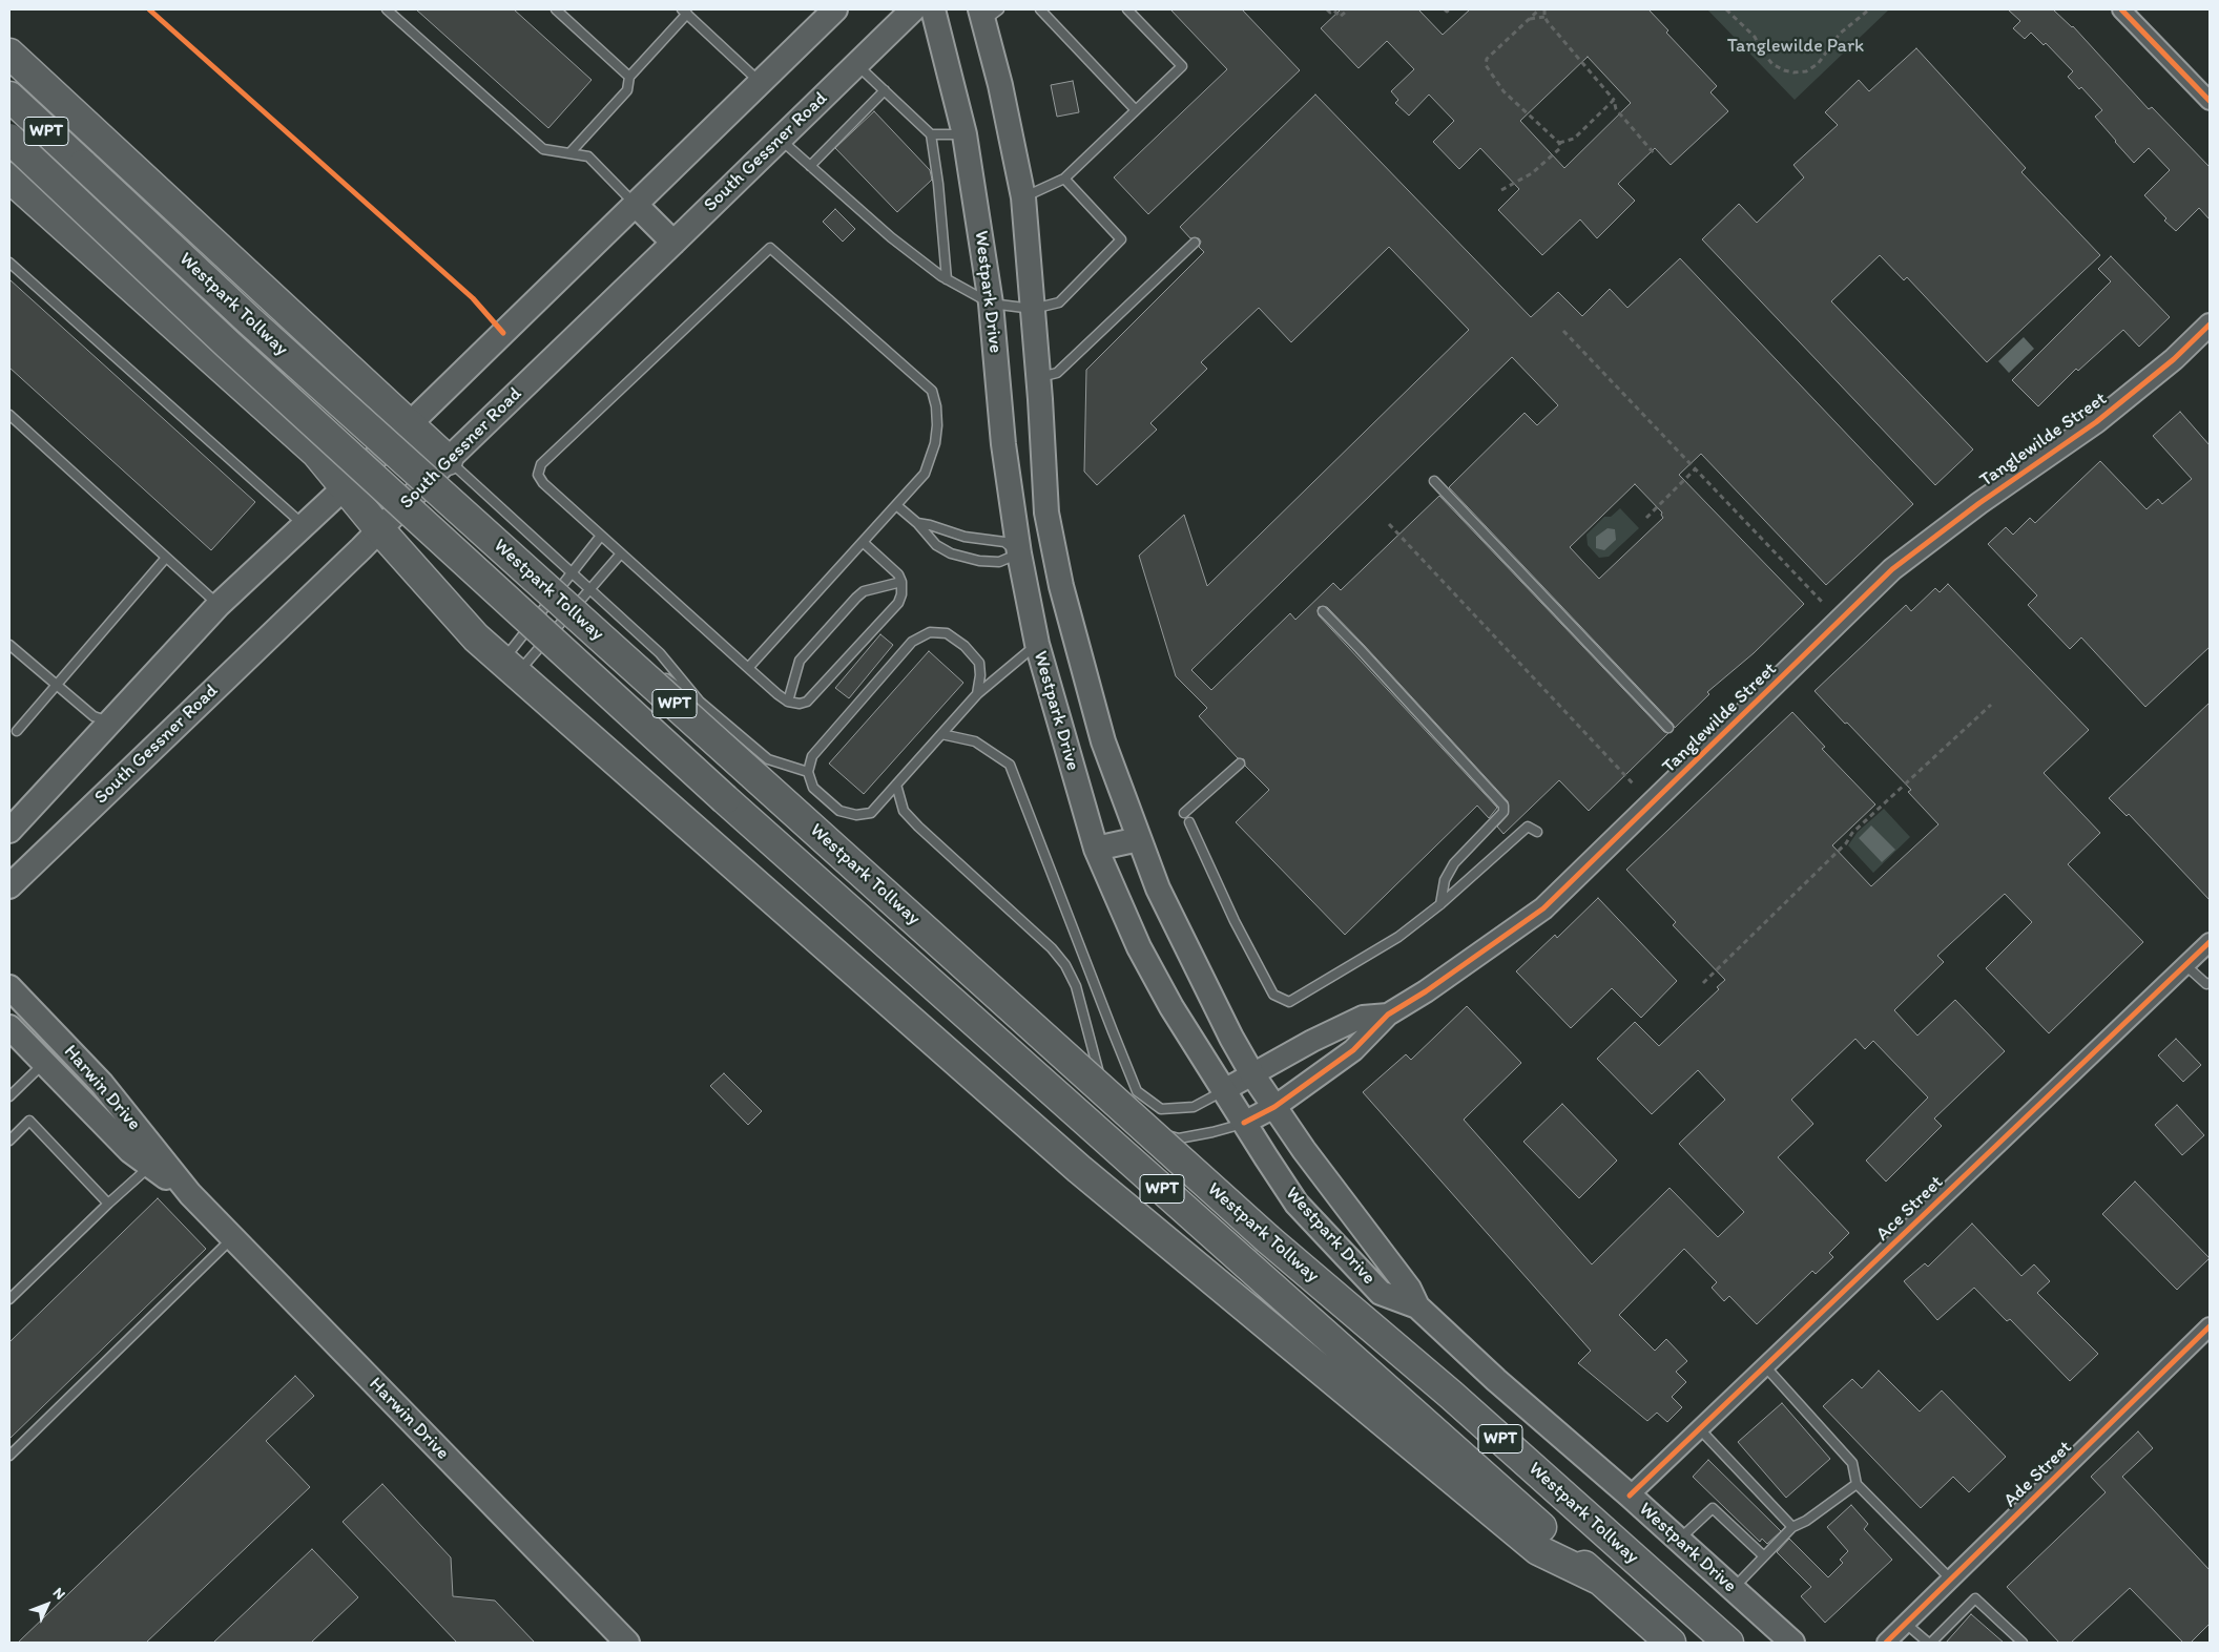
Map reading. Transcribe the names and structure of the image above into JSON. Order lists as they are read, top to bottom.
{
  "streets": {
    "highway": ["WPT", "Westpark Tollway"],
    "main road": ["South Gessner Road", "Westpark Drive", "Harwin Drive"],
    "street": ["Tanglewilde Street", "Ace Street", "Ade Street"]
  },
  "crossings": [
    ["Westpark Drive", "Tanglewilde Street"],
    ["Westpark Drive", "Ace Street"]
  ],
  "parks": ["Tanglewilde Park"],
  "north": "top right"
}
